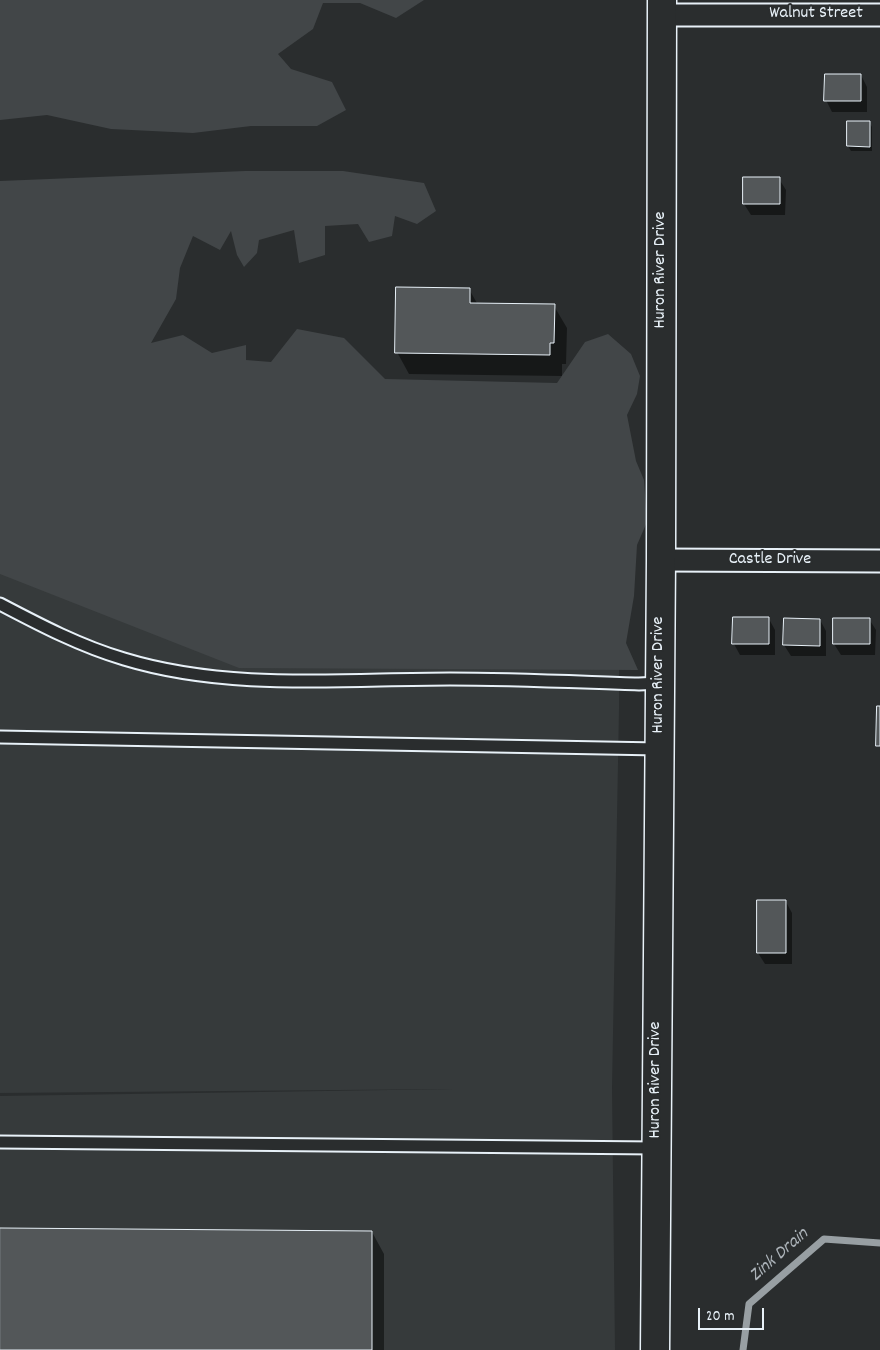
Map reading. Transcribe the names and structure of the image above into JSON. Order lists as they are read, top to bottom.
{
  "streets": {
    "street": ["Walnut Street", "Huron River Drive", "Castle Drive"]
  },
  "crossings": [
    ["Walnut Street", "Huron River Drive"],
    ["Huron River Drive", "Castle Drive"]
  ],
  "water": ["Zink Drain"],
  "scale_bar": "20 m"
}
